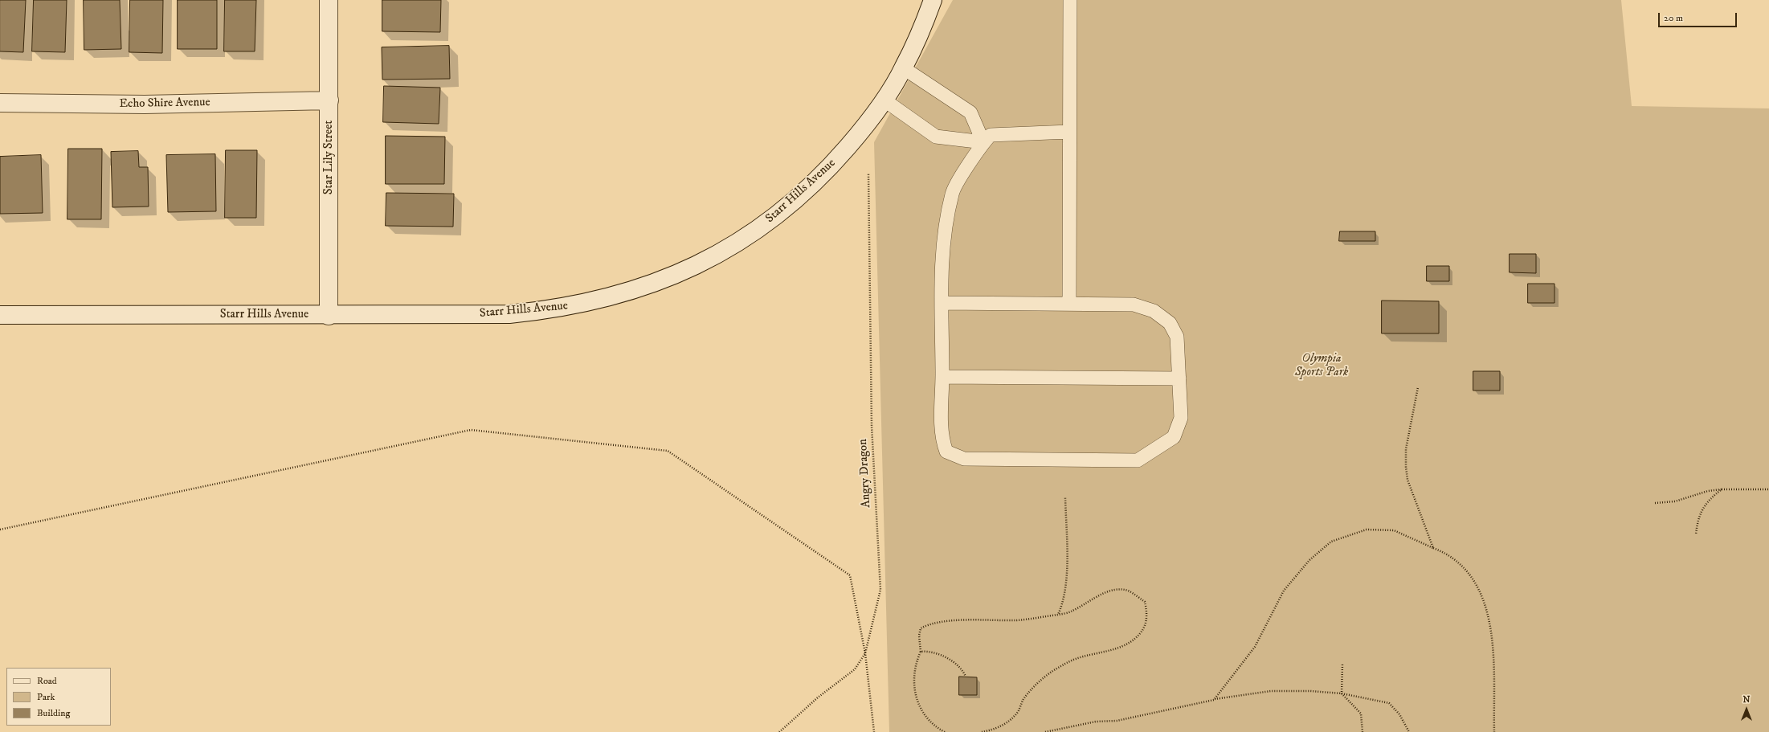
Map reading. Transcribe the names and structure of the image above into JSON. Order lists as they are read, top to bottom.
{
  "streets": {
    "street": ["Echo Shire Avenue", "Star Lily Street", "Starr Hills Avenue"],
    "path": ["Angry Dragon"]
  },
  "crossings": [
    ["Echo Shire Avenue", "Star Lily Street"],
    ["Star Lily Street", "Starr Hills Avenue"]
  ],
  "parks": ["Olympia Sports Park"],
  "legend": ["Road", "Park", "Building"],
  "scale_bar": "20 m",
  "north": "top"
}
